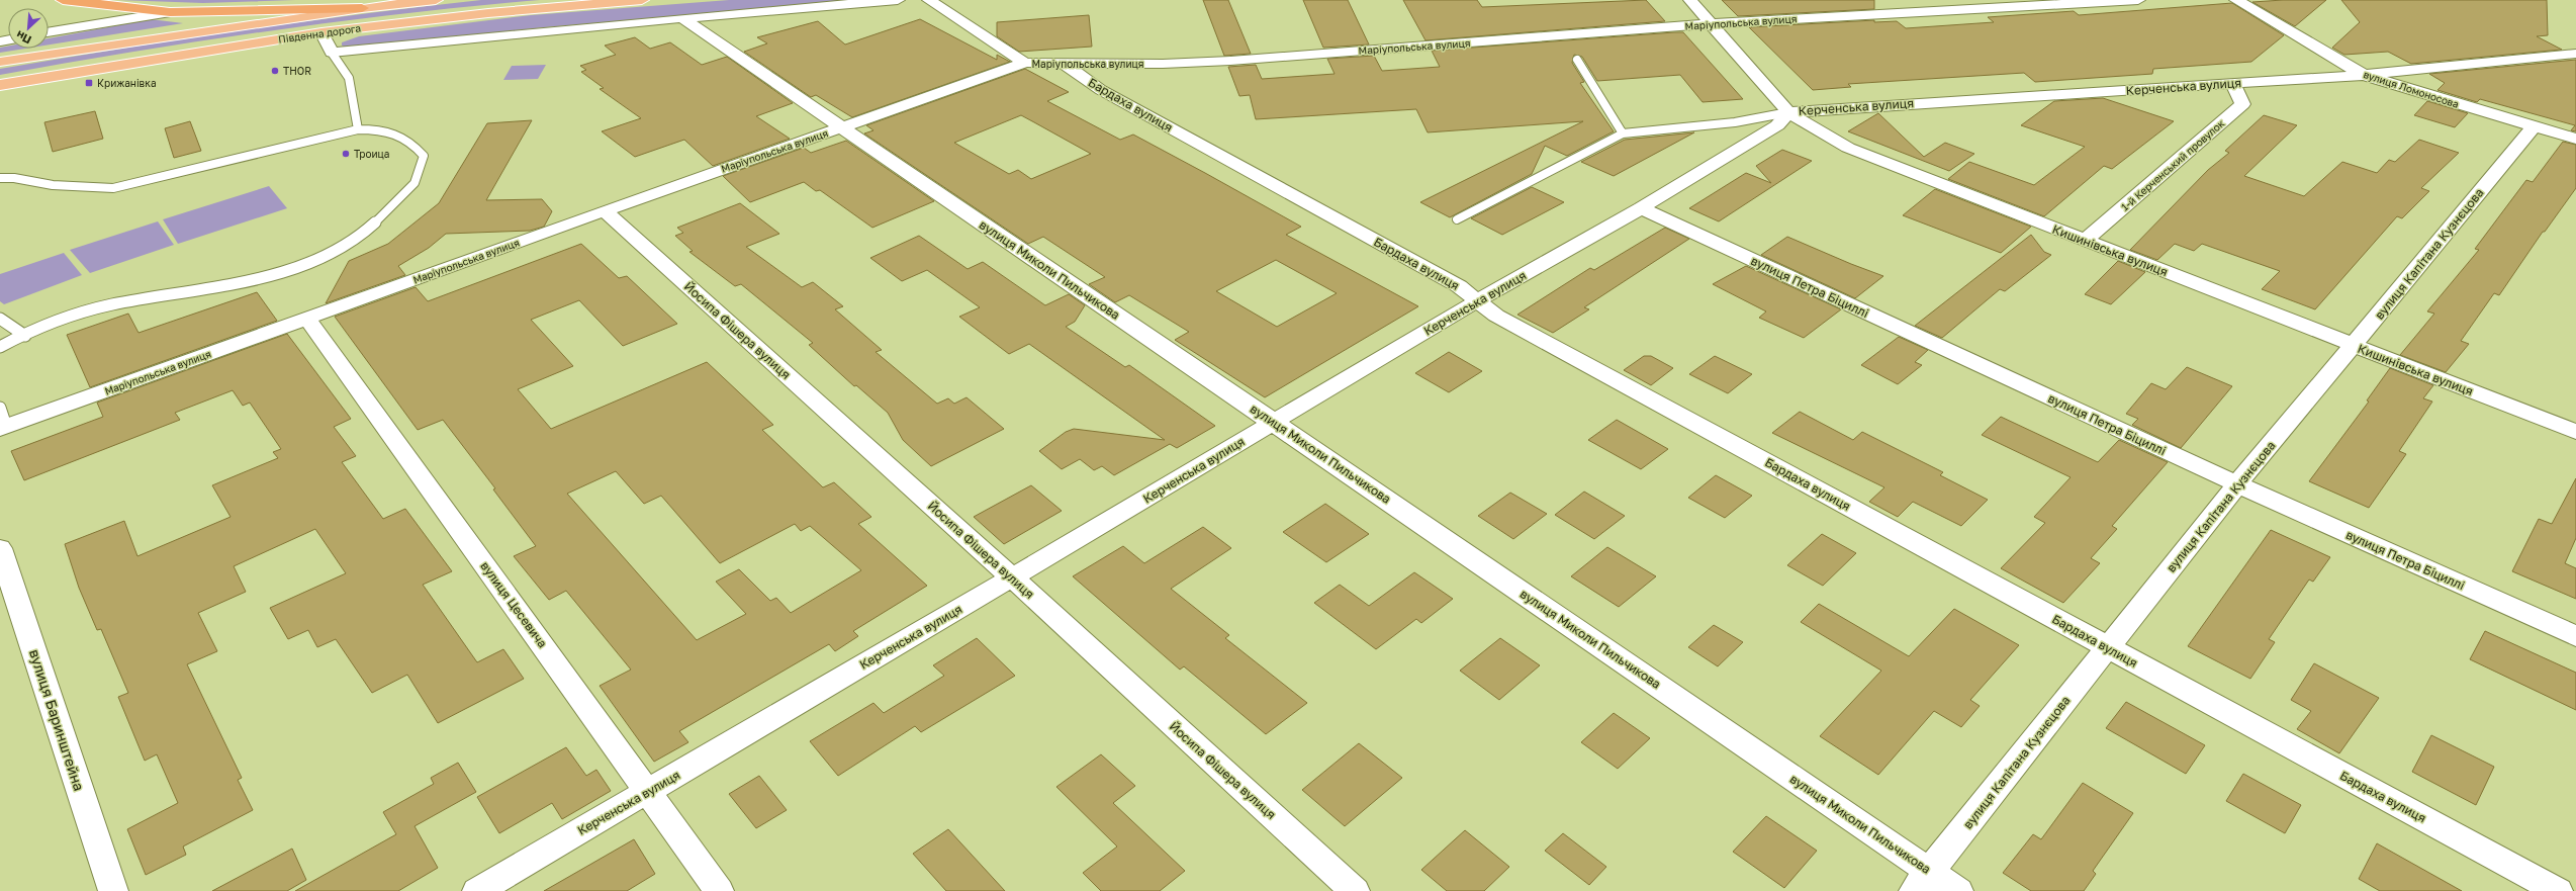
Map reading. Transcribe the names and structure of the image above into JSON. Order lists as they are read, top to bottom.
{
  "streets": {
    "main road": ["Південна дорога"],
    "street": [
      "Маріупольська вулиця",
      "Керченська вулиця",
      "вулиця Ломоносова",
      "Бардаха вулиця",
      "1-й Керченський провулок",
      "Кишинівська вулиця",
      "вулиця Капітана Кузнєцова",
      "вулиця Миколи Пильчикова",
      "вулиця Петра Біциллі",
      "Йосипа Фішера вулиця",
      "вулиця Цесевича",
      "вулиця Баринштейна"
    ]
  },
  "crossings": [
    ["Маріупольська вулиця", "Бардаха вулиця"],
    ["Маріупольська вулиця", "Кишинівська вулиця"],
    ["Маріупольська вулиця", "вулиця Миколи Пильчикова"],
    ["Маріупольська вулиця", "Йосипа Фішера вулиця"],
    ["Маріупольська вулиця", "вулиця Цесевича"],
    ["Керченська вулиця", "вулиця Ломоносова"],
    ["Керченська вулиця", "Бардаха вулиця"],
    ["Керченська вулиця", "1-й Керченський провулок"],
    ["Керченська вулиця", "Кишинівська вулиця"],
    ["Керченська вулиця", "вулиця Миколи Пильчикова"],
    ["Керченська вулиця", "вулиця Петра Біциллі"],
    ["Керченська вулиця", "Йосипа Фішера вулиця"],
    ["Керченська вулиця", "вулиця Цесевича"],
    ["вулиця Ломоносова", "вулиця Капітана Кузнєцова"],
    ["Бардаха вулиця", "вулиця Капітана Кузнєцова"],
    ["1-й Керченський провулок", "Кишинівська вулиця"],
    ["Кишинівська вулиця", "вулиця Капітана Кузнєцова"],
    ["вулиця Капітана Кузнєцова", "вулиця Миколи Пильчикова"],
    ["вулиця Капітана Кузнєцова", "вулиця Петра Біциллі"]
  ],
  "places": {
    "other": ["THOR", "Троица"],
    "transit": ["Крижанівка"]
  },
  "north": "bottom left"
}
